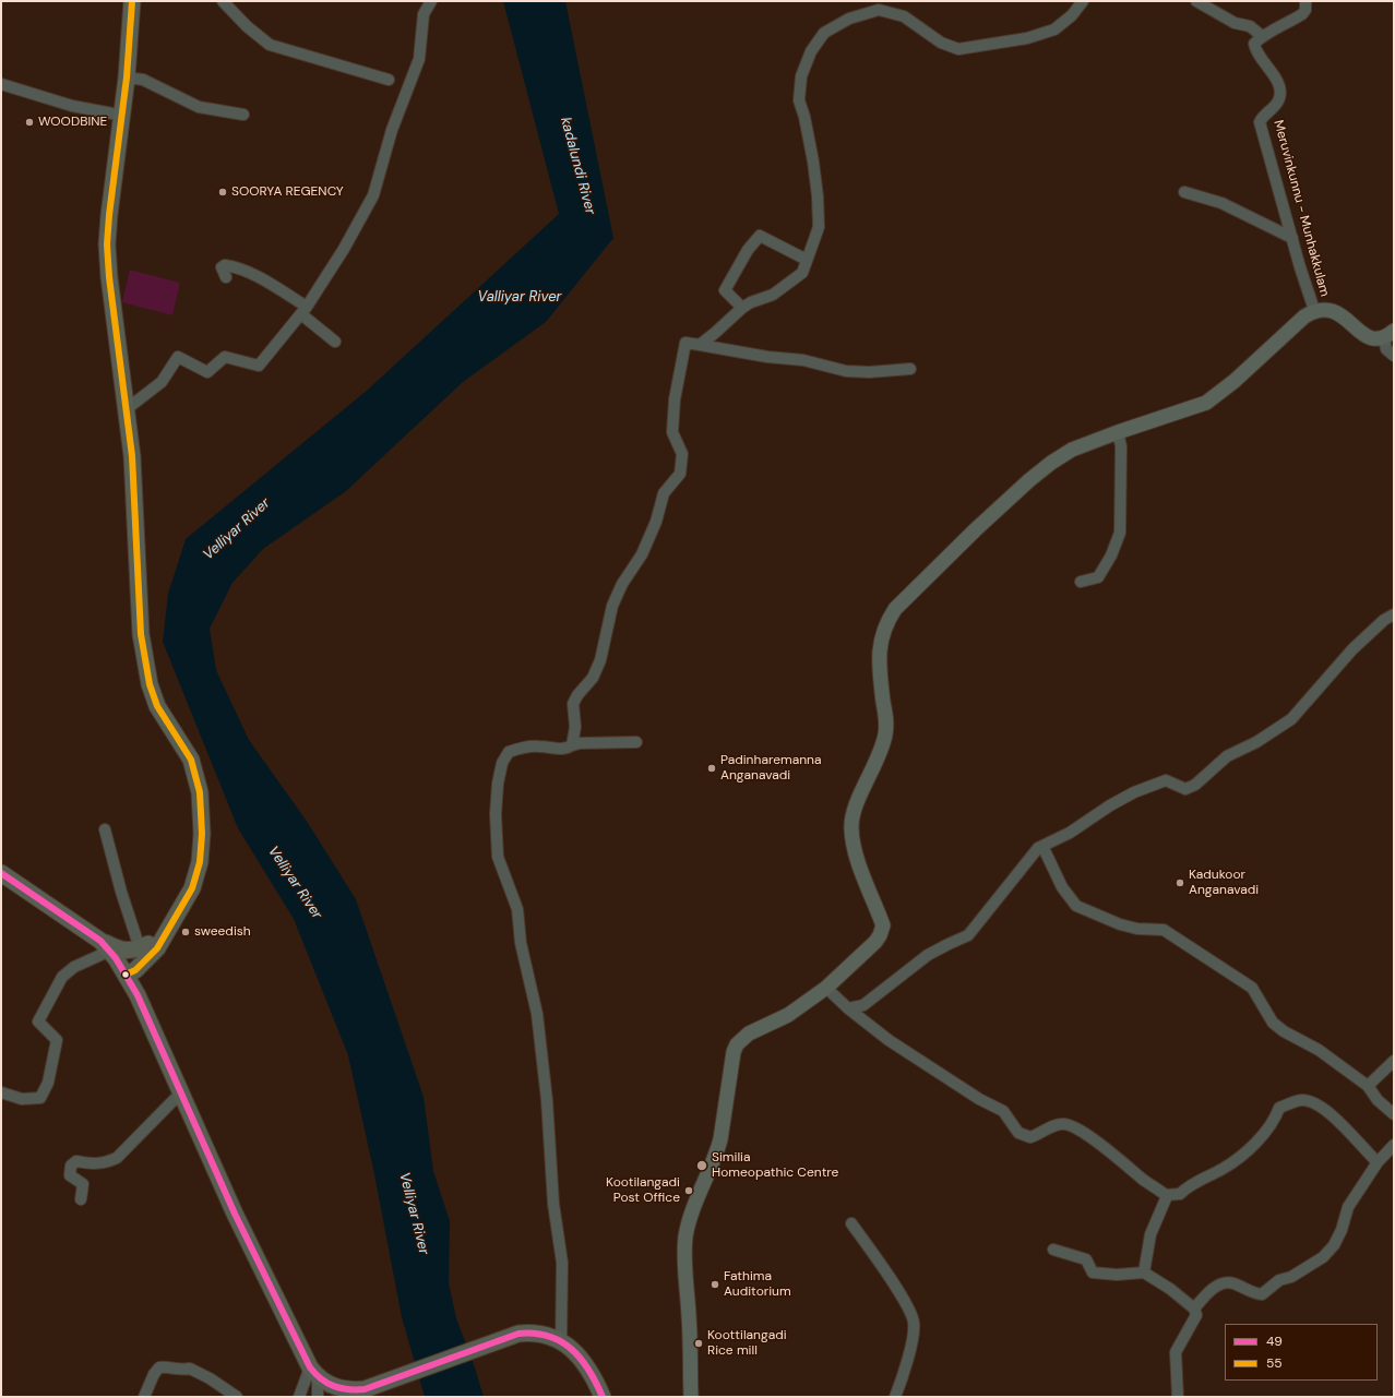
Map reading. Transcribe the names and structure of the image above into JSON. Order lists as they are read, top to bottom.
{
  "streets": {
    "street": ["Meruvinkunnu - Munhakkulam"]
  },
  "water": ["kadalundi River", "Valliyar River", "Velliyar River"],
  "places": [
    "WOODBINE",
    "SOORYA REGENCY",
    "Padinharemanna Anganavadi",
    "Kadukoor Anganavadi",
    "sweedish",
    "Similia Homeopathic Centre",
    "Kootilangadi Post Office",
    "Fathima Auditorium",
    "Koottilangadi Rice mill"
  ],
  "lines": ["transit line 55", "transit line 49"],
  "legend": ["49", "55"]
}
